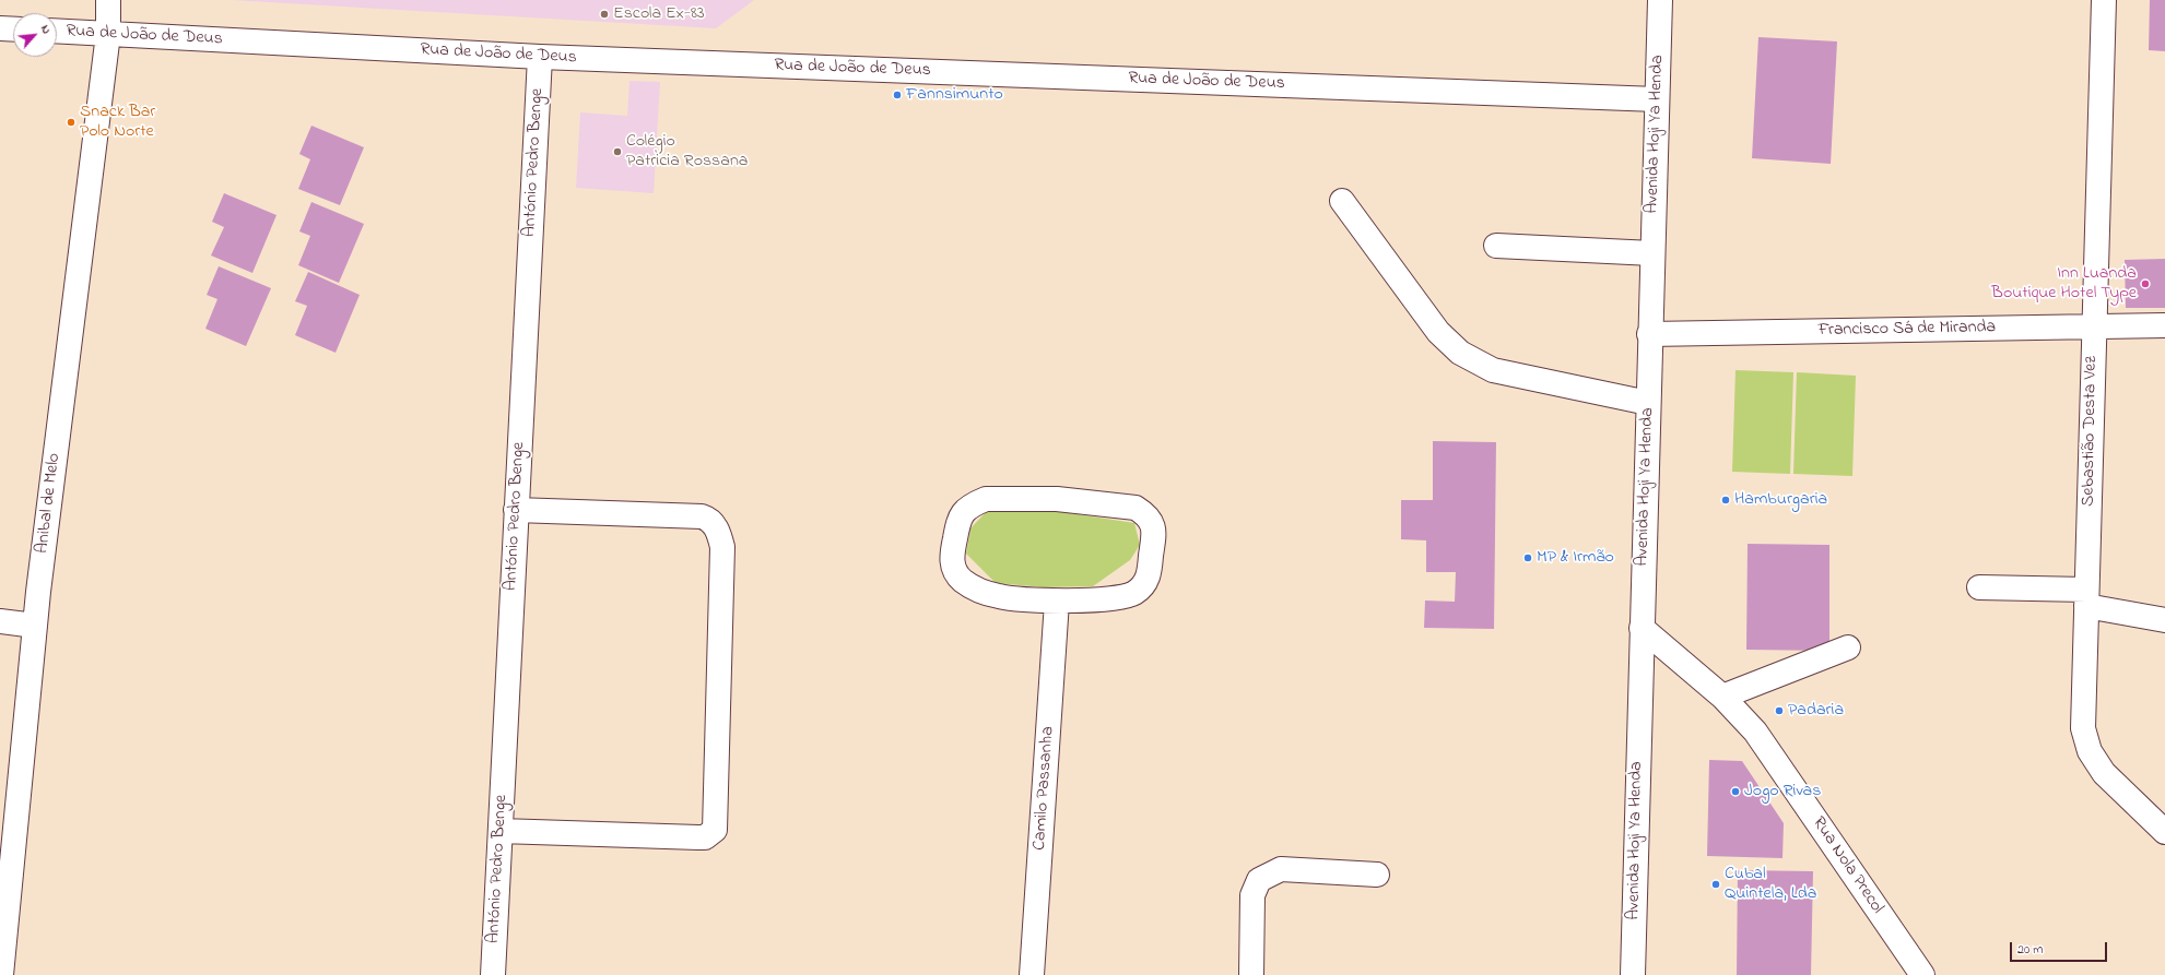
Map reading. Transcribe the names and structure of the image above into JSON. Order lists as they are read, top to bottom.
{
  "streets": {
    "street": [
      "Rua de João de Deus",
      "Avenida Hoji Ya Henda",
      "António Pedro Benge",
      "Francisco Sá de Miranda",
      "Sebastião Desta Vez",
      "Anibal de Melo",
      "Camilo Passanha",
      "Rua Nola Precol"
    ]
  },
  "crossings": [
    ["Rua de João de Deus", "Avenida Hoji Ya Henda"],
    ["Rua de João de Deus", "António Pedro Benge"],
    ["Rua de João de Deus", "Anibal de Melo"],
    ["Avenida Hoji Ya Henda", "Francisco Sá de Miranda"],
    ["Avenida Hoji Ya Henda", "Rua Nola Precol"],
    ["Francisco Sá de Miranda", "Sebastião Desta Vez"]
  ],
  "places": [
    "Escola Ex-83",
    "Fannsimunto",
    "Snack Bar Polo Norte",
    "Colégio Patricia Rossana",
    "Inn Luanda Boutique Hotel Type",
    "Hamburgaria",
    "MP & Irmão",
    "Padaria",
    "Jogo Rivas",
    "Cubal Quintela, Lda"
  ],
  "scale_bar": "20 m",
  "north": "top right"
}
